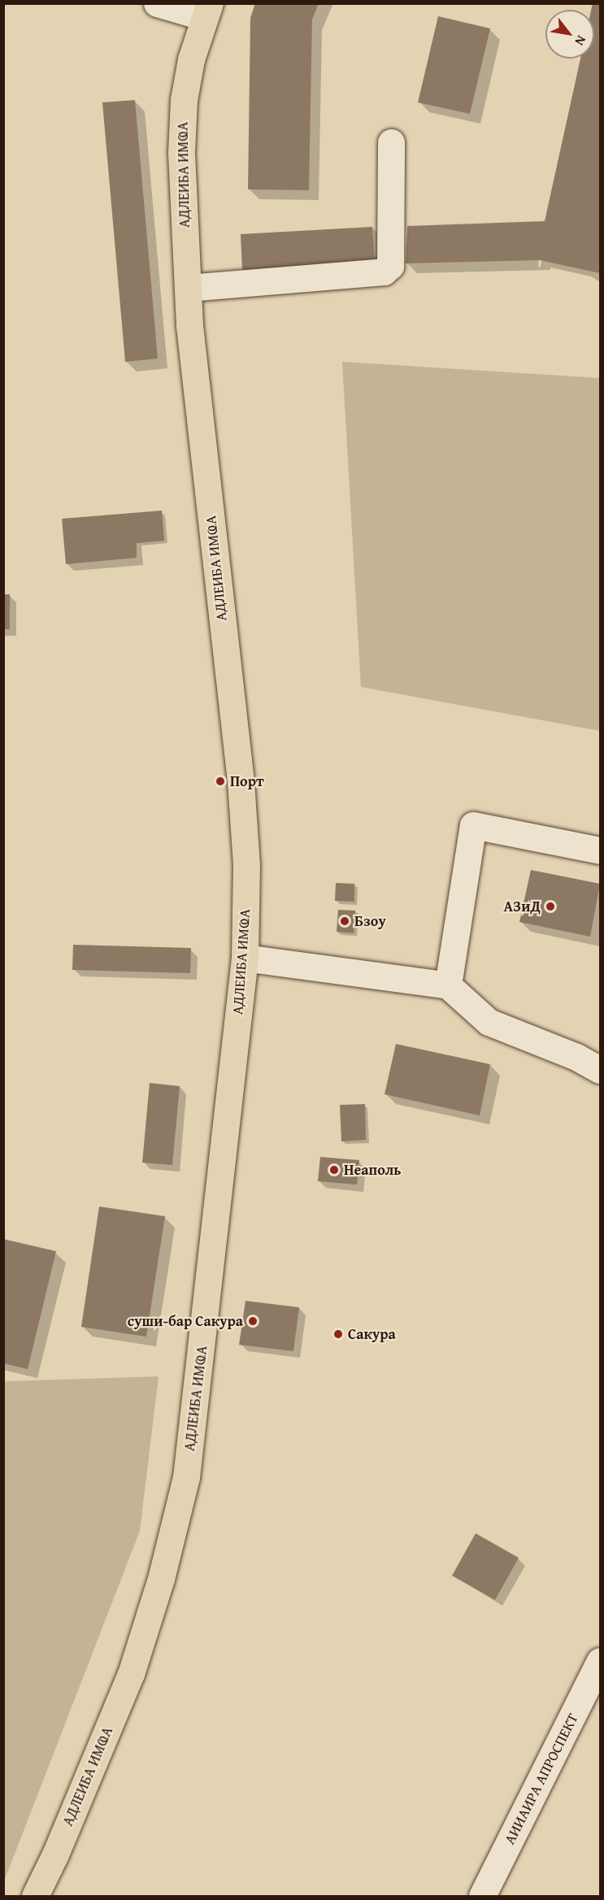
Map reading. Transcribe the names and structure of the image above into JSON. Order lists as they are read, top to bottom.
{
  "streets": {
    "main road": ["АДЛЕИБА ИМҨА"],
    "street": ["АИИАИРА АПРОСПЕКТ"]
  },
  "places": [
    "Порт",
    "АЗиД",
    "Бзоу",
    "Неаполь",
    "суши-бар Сакура",
    "Сакура"
  ],
  "north": "bottom right"
}
